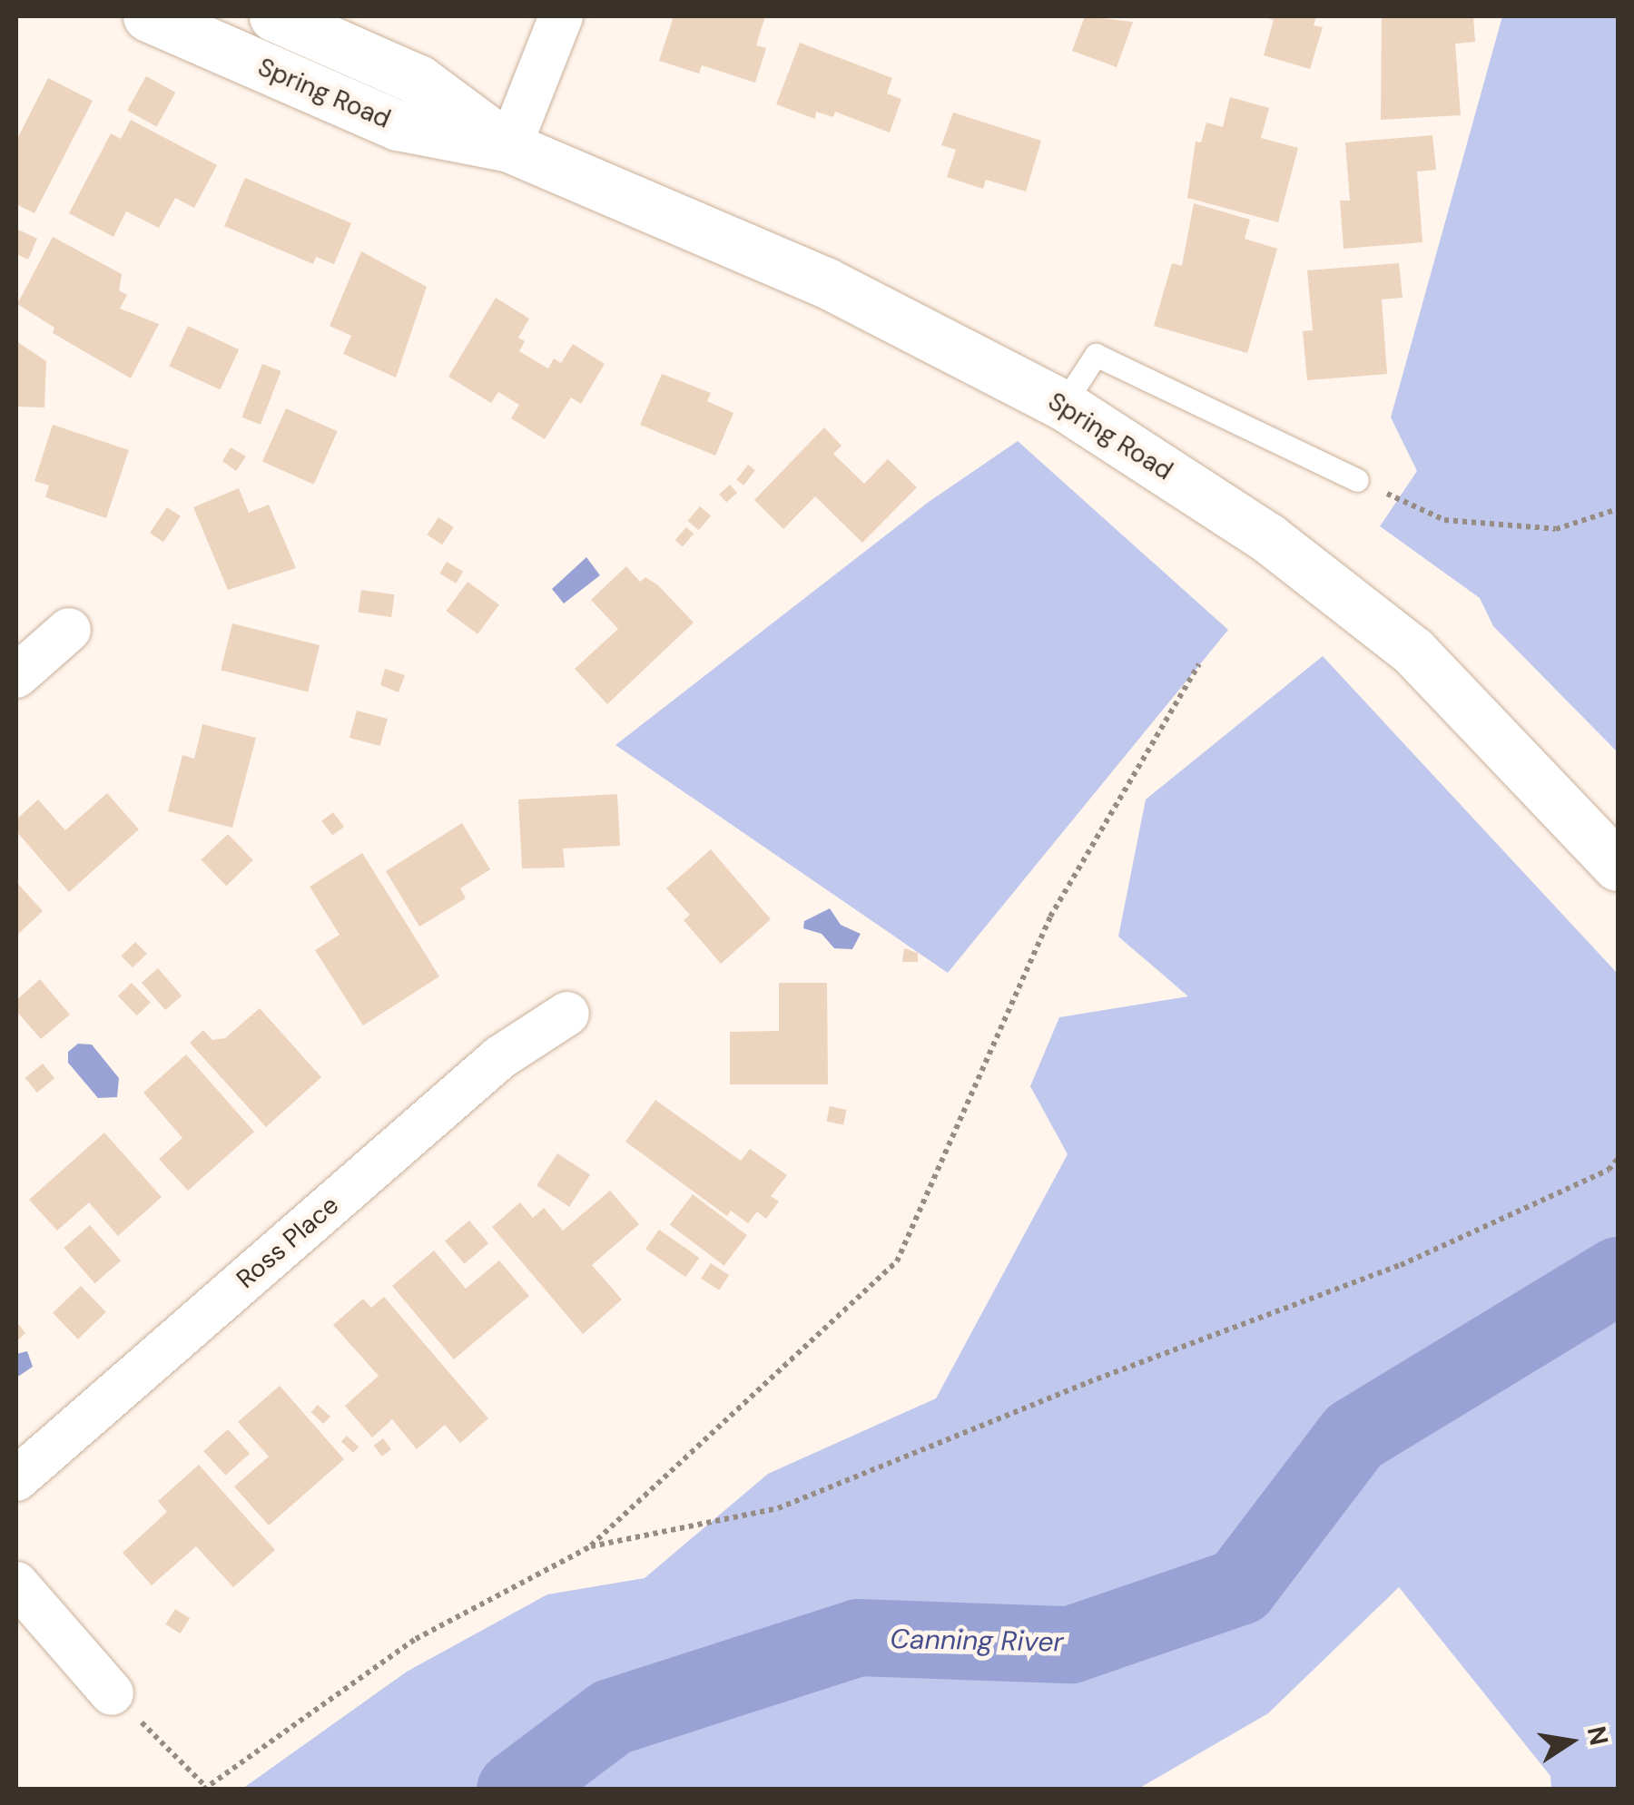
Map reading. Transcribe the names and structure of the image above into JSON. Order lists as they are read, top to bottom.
{
  "streets": {
    "main road": ["Spring Road"],
    "street": ["Ross Place"]
  },
  "water": ["Canning River"],
  "north": "right"
}
